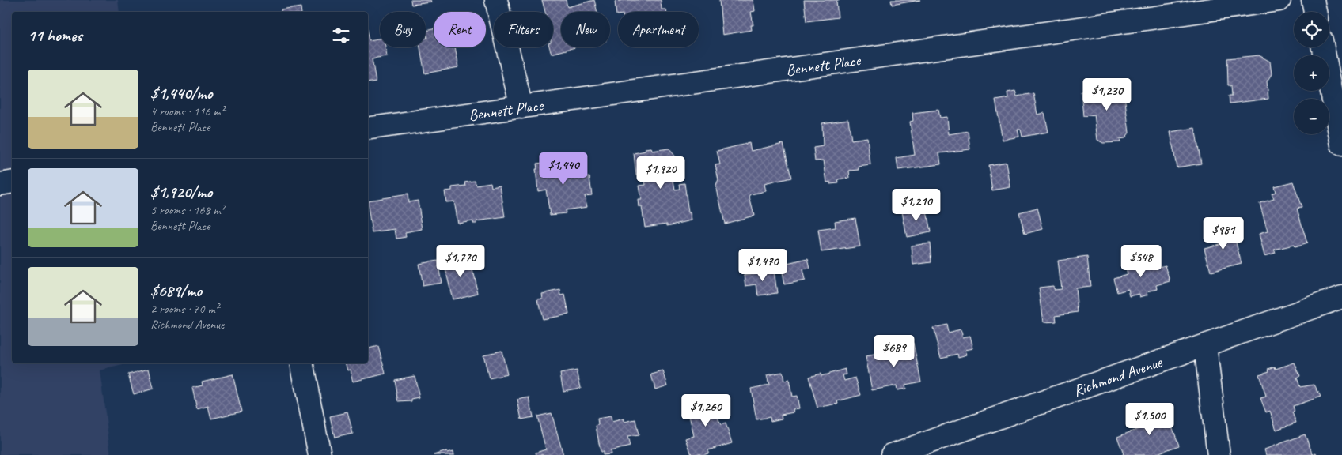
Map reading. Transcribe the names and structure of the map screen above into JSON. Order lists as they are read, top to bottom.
{
  "streets": {
    "street": ["Bennett Place", "Richmond Avenue"]
  },
  "page": {
    "map_buttons": ["+", "−"],
    "chip": [
      "Buy",
      "Rent",
      "Filters",
      "New",
      "Apartment"
    ],
    "heading": "11 homes",
    "list": [
      {
        "name": "$1,440/mo",
        "note": "4 rooms · 116 m² · Bennett Place"
      },
      {
        "name": "$1,920/mo",
        "note": "5 rooms · 168 m² · Bennett Place"
      },
      {
        "name": "$689/mo",
        "note": "2 rooms · 70 m² · Richmond Avenue"
      }
    ],
    "price": [
      "$1,230",
      "$1,440",
      "$1,920",
      "$1,210",
      "$981",
      "$1,770",
      "$548",
      "$1,470",
      "$689",
      "$1,260",
      "$1,500"
    ]
  }
}
